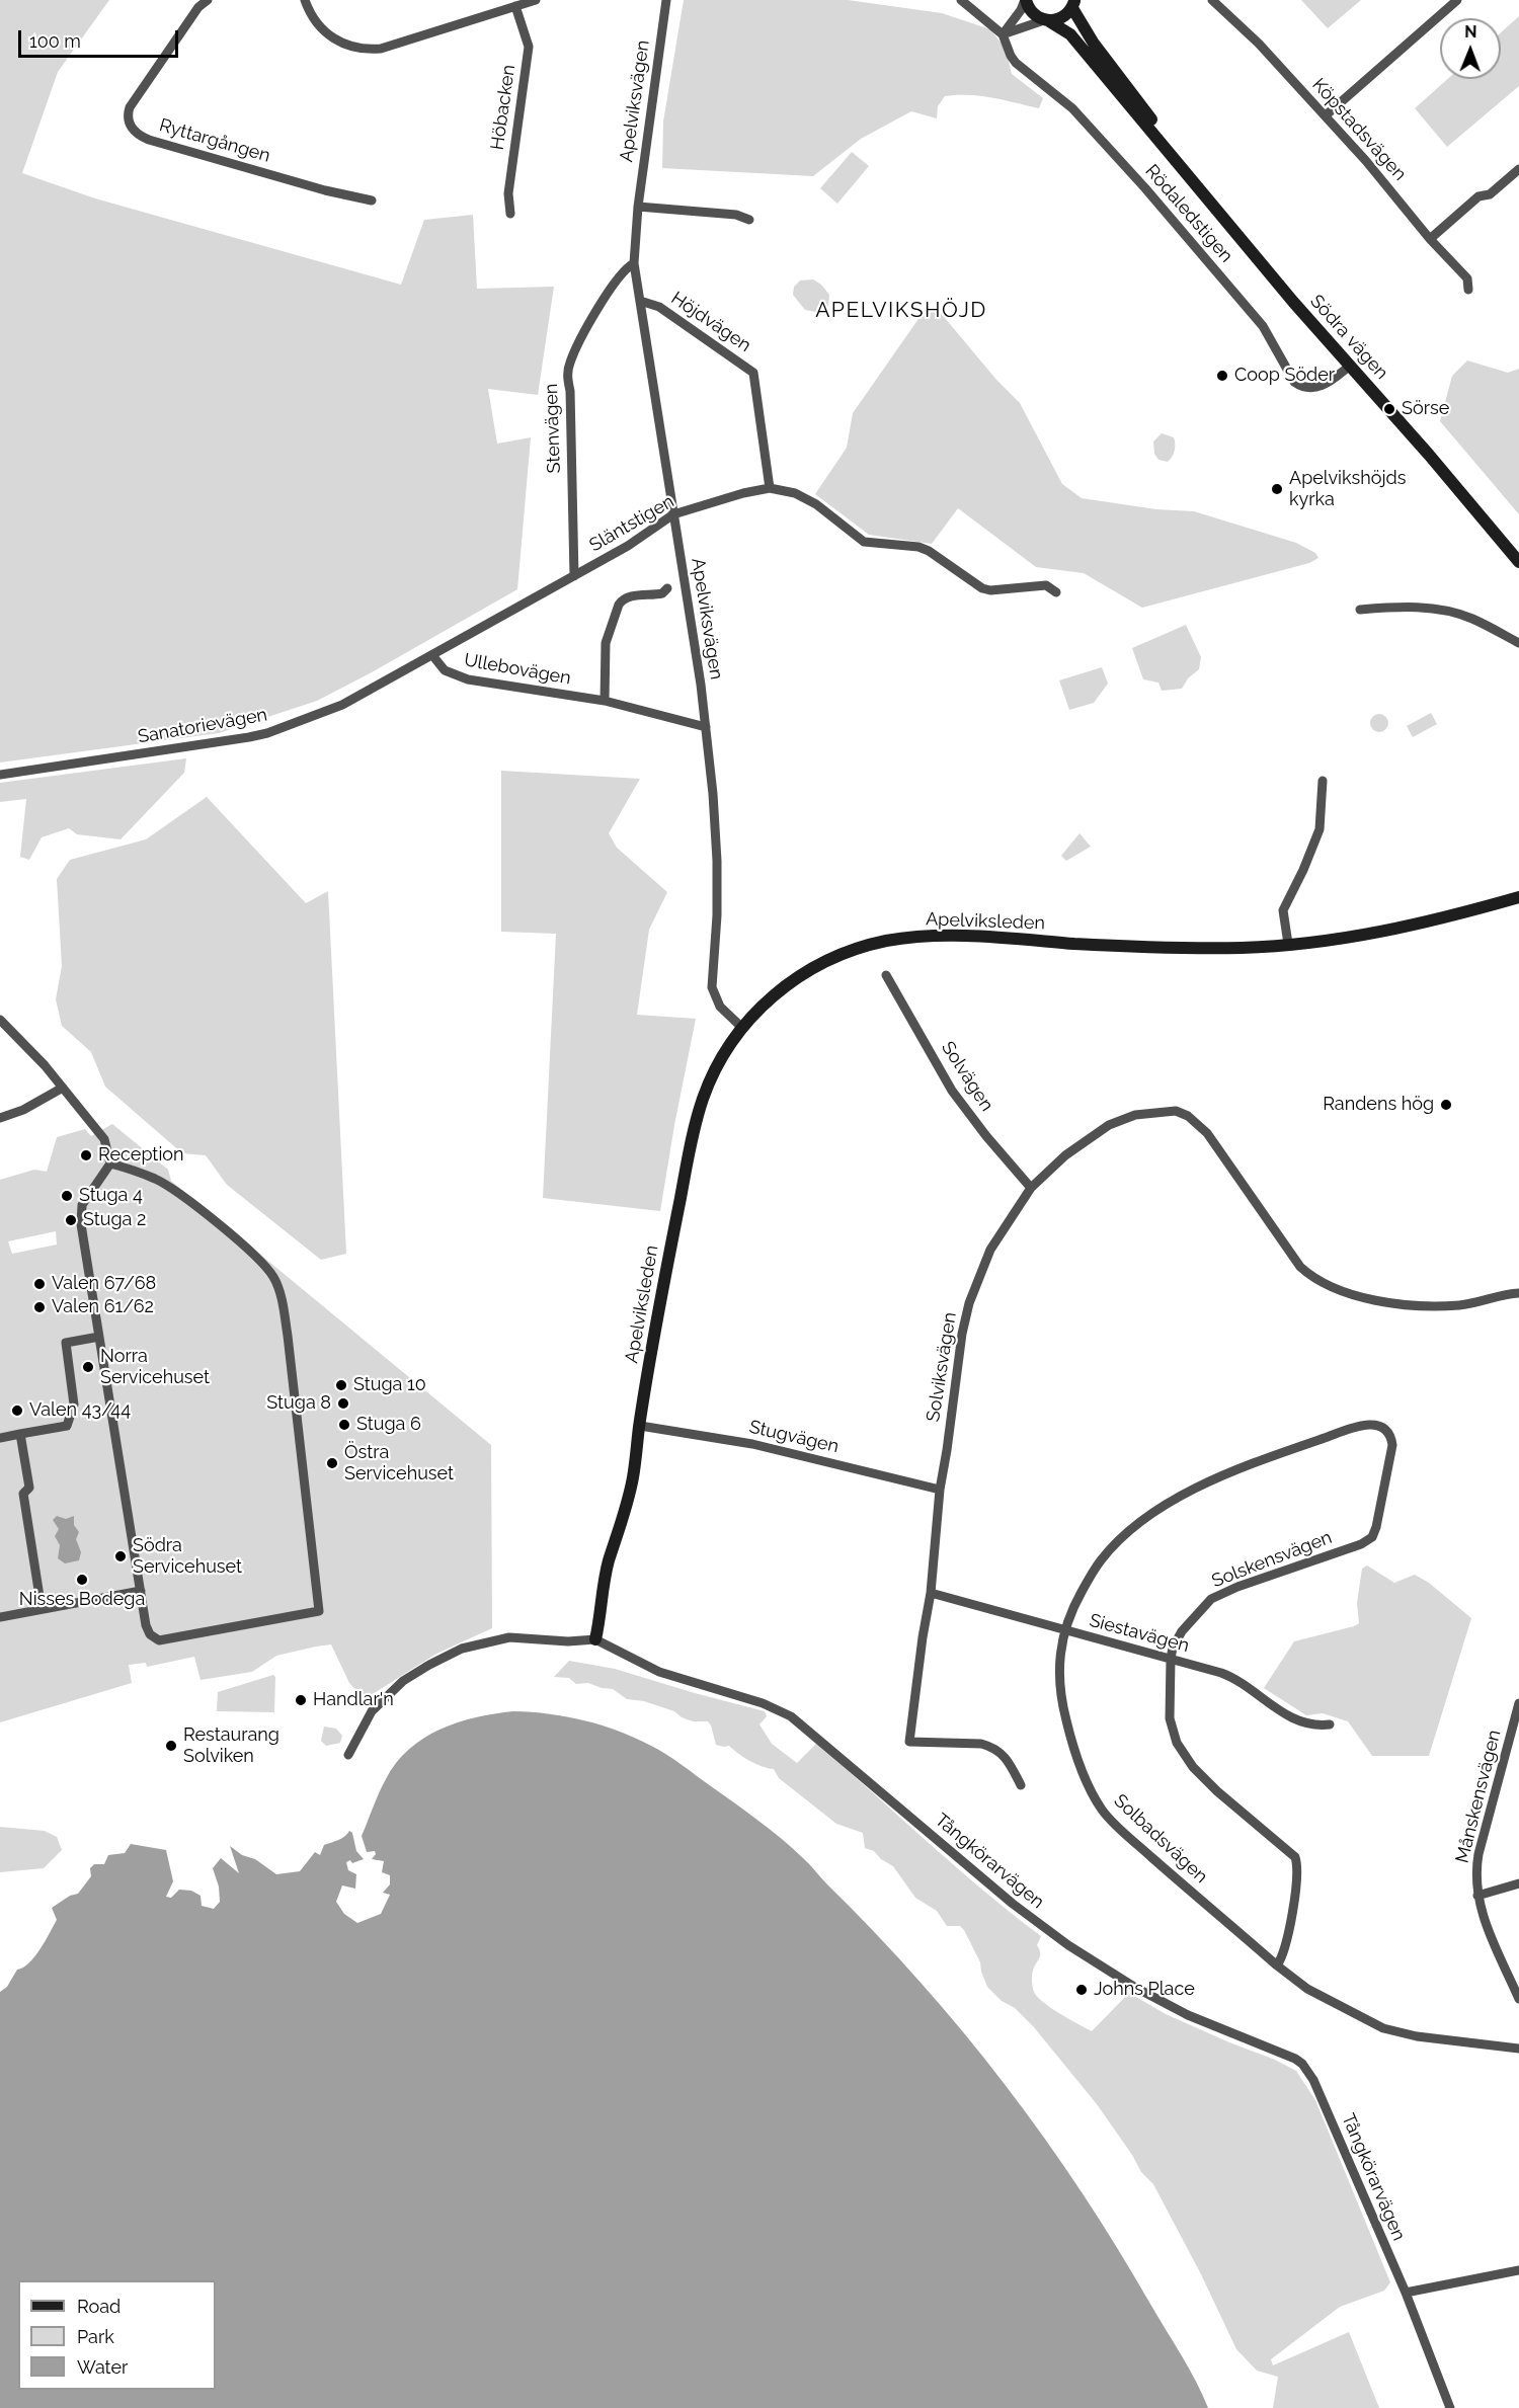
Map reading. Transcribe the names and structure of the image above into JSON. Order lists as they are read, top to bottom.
{
  "streets": {
    "street": [
      "Apelviksvägen",
      "Höbacken",
      "Köpstadsvägen",
      "Ryttargången",
      "Rödaledstigen",
      "Höjdvägen",
      "Södra vägen",
      "Stenvägen",
      "Släntstigen",
      "Ullebovägen",
      "Sanatorievägen",
      "Apelviksleden",
      "Solvägen",
      "Solviksvägen",
      "Stugvägen",
      "Solskensvägen",
      "Siestavägen",
      "Månskensvägen",
      "Solbadsvägen",
      "Tångkörarvägen"
    ]
  },
  "crossings": [
    ["Apelviksvägen", "Höjdvägen"],
    ["Apelviksvägen", "Stenvägen"],
    ["Apelviksvägen", "Släntstigen"],
    ["Apelviksvägen", "Ullebovägen"],
    ["Apelviksvägen", "Apelviksleden"],
    ["Rödaledstigen", "Södra vägen"],
    ["Höjdvägen", "Släntstigen"],
    ["Stenvägen", "Släntstigen"],
    ["Släntstigen", "Ullebovägen"],
    ["Släntstigen", "Sanatorievägen"],
    ["Ullebovägen", "Sanatorievägen"],
    ["Apelviksleden", "Stugvägen"],
    ["Apelviksleden", "Tångkörarvägen"],
    ["Solvägen", "Solviksvägen"],
    ["Solviksvägen", "Stugvägen"],
    ["Solviksvägen", "Siestavägen"],
    ["Solskensvägen", "Siestavägen"],
    ["Solskensvägen", "Solbadsvägen"],
    ["Siestavägen", "Solbadsvägen"]
  ],
  "districts": ["APELVIKSHÖJD"],
  "places": [
    "Coop Söder",
    "Sörse",
    "Apelvikshöjds kyrka",
    "Randens hög",
    "Reception",
    "Stuga 4",
    "Stuga 2",
    "Valen 67/68",
    "Valen 61/62",
    "Norra Servicehuset",
    "Stuga 10",
    "Stuga 8",
    "Valen 43/44",
    "Stuga 6",
    "Östra Servicehuset",
    "Södra Servicehuset",
    "Nisses Bodega",
    "Handlar'n",
    "Restaurang Solviken",
    "Johns Place"
  ],
  "legend": ["Road", "Park", "Water"],
  "scale_bar": "100 m",
  "north": "top"
}
